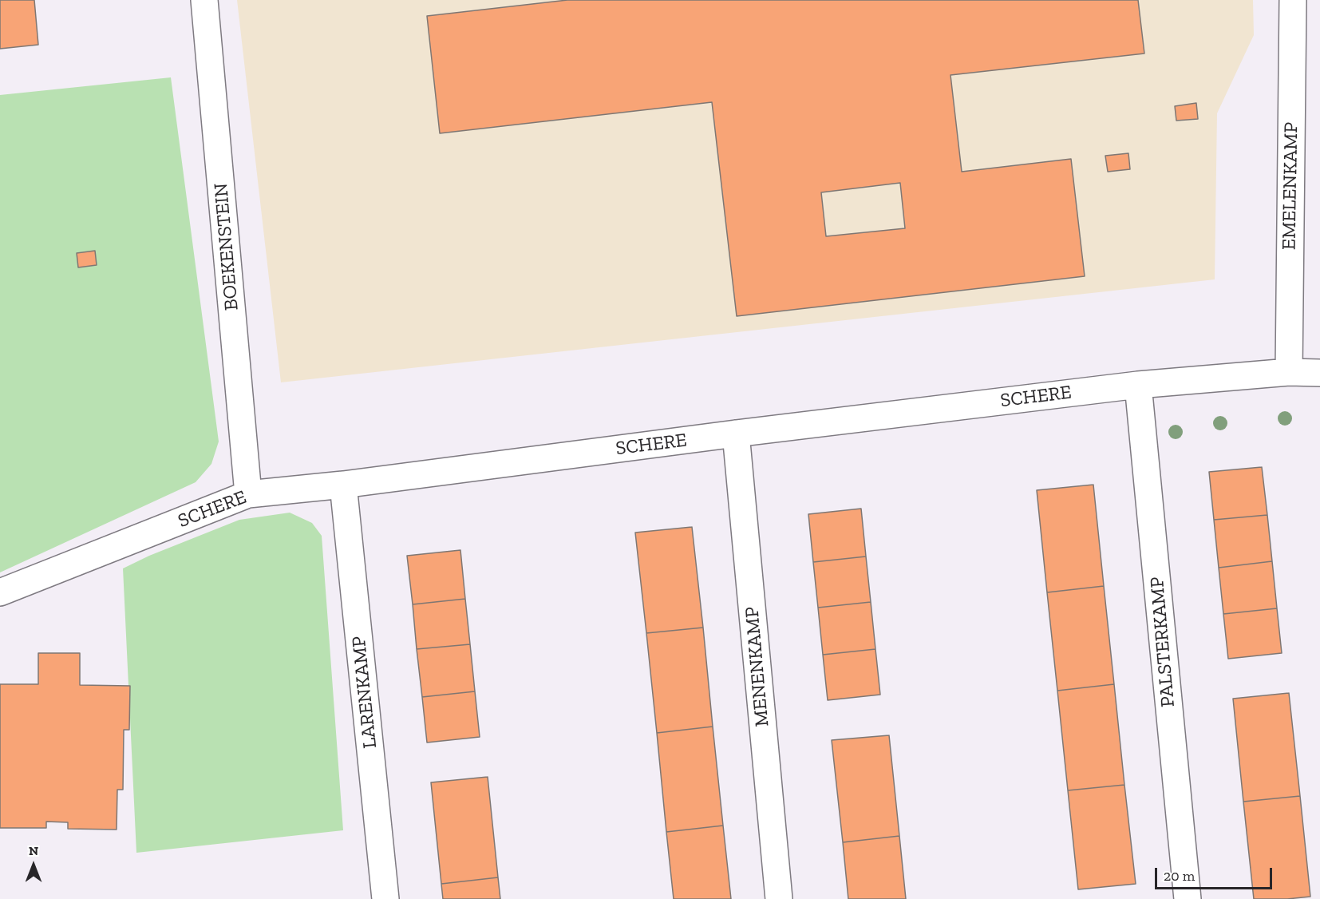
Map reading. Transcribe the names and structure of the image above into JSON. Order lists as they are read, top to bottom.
{
  "streets": {
    "street": [
      "EMELENKAMP",
      "BOEKENSTEIN",
      "SCHERE",
      "PALSTERKAMP",
      "MENENKAMP",
      "LARENKAMP"
    ]
  },
  "crossings": [
    ["EMELENKAMP", "SCHERE"],
    ["BOEKENSTEIN", "SCHERE"],
    ["SCHERE", "PALSTERKAMP"],
    ["SCHERE", "MENENKAMP"],
    ["SCHERE", "LARENKAMP"]
  ],
  "scale_bar": "20 m",
  "north": "top"
}
